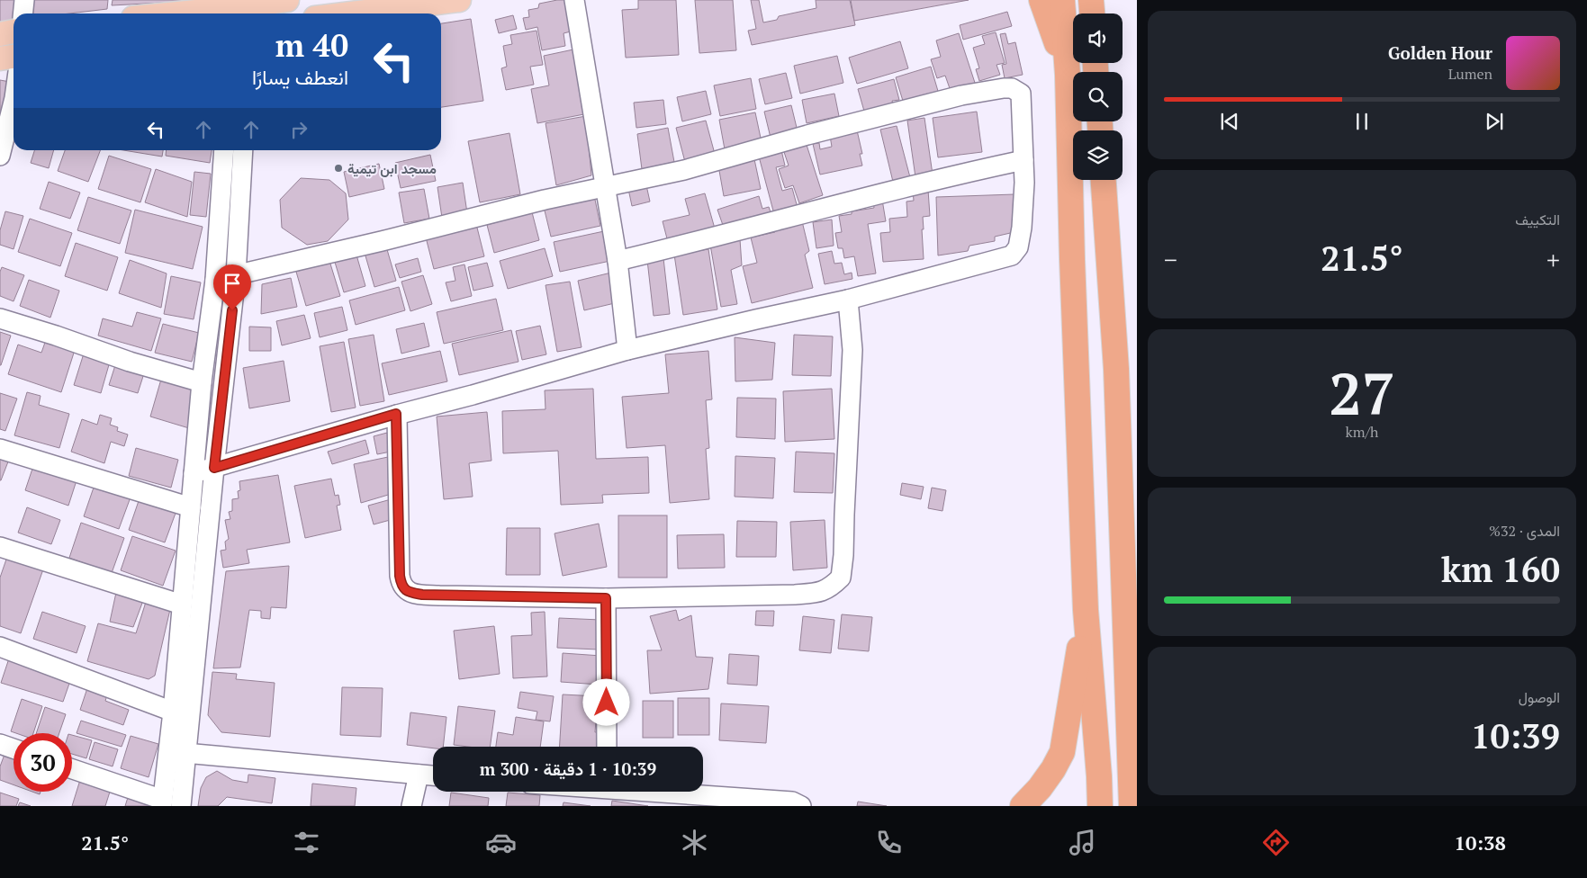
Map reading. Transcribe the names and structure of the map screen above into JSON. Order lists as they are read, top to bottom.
{
  "places": ["مسجد ابن تيمية"],
  "page": {
    "turn": ["40 m", "انعطف يسارًا"],
    "song": ["Golden Hour", "Lumen"],
    "tile": [
      "التكييف",
      ["27", "km/h"],
      ["المدى · 32%", "160 km"],
      ["الوصول", "10:39"]
    ],
    "heat": ["−", "21.5°", "+"],
    "limit": "30",
    "trip": "10:39 · 1 دقيقة · 300 m",
    "tabs": ["10:38", "21.5°"]
  }
}
